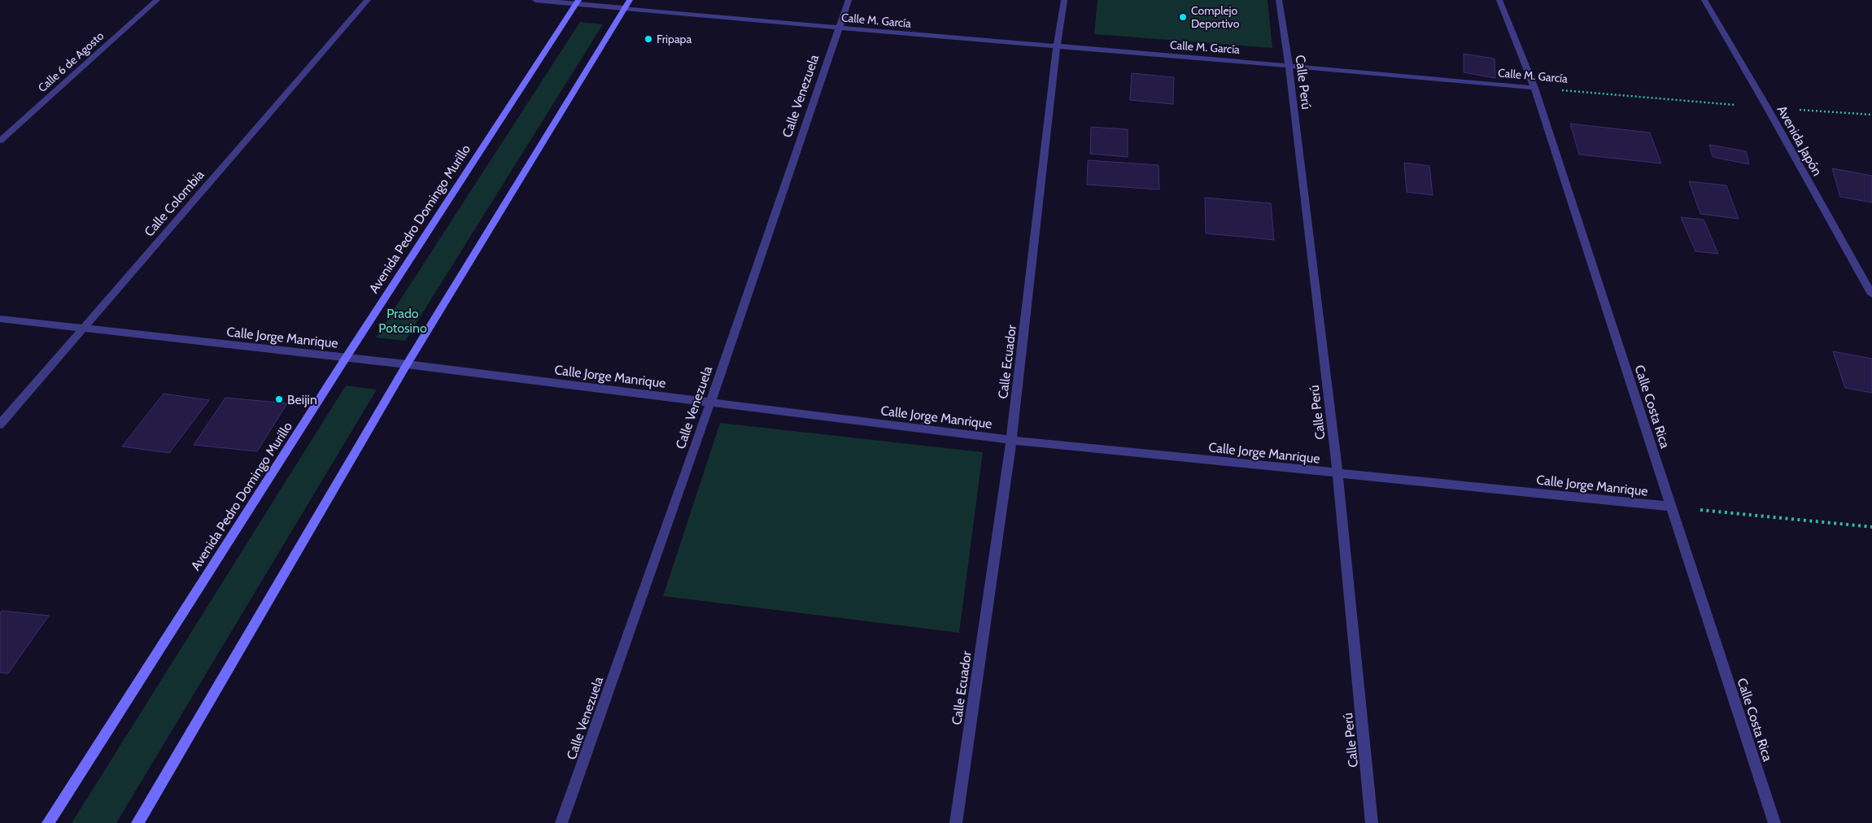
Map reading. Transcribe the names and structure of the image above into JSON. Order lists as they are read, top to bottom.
{
  "streets": {
    "main road": ["Avenida Pedro Domingo Murillo"],
    "street": [
      "Calle M. García",
      "Calle 6 de Agosto",
      "Calle Perú",
      "Calle Venezuela",
      "Avenida Japón",
      "Calle Colombia",
      "Calle Jorge Manrique",
      "Calle Ecuador",
      "Calle Costa Rica"
    ]
  },
  "crossings": [
    ["Calle M. García", "Calle Perú"],
    ["Calle M. García", "Calle Venezuela"],
    ["Calle M. García", "Avenida Japón"],
    ["Calle M. García", "Avenida Pedro Domingo Murillo"],
    ["Calle M. García", "Calle Ecuador"],
    ["Calle M. García", "Calle Costa Rica"],
    ["Calle Perú", "Calle Jorge Manrique"],
    ["Calle Venezuela", "Calle Jorge Manrique"],
    ["Calle Colombia", "Calle Jorge Manrique"],
    ["Avenida Pedro Domingo Murillo", "Calle Jorge Manrique"],
    ["Calle Jorge Manrique", "Calle Ecuador"],
    ["Calle Jorge Manrique", "Calle Costa Rica"]
  ],
  "parks": ["Prado Potosino"],
  "places": ["Complejo Deportivo", "Fripapa", "Beijin"]
}
